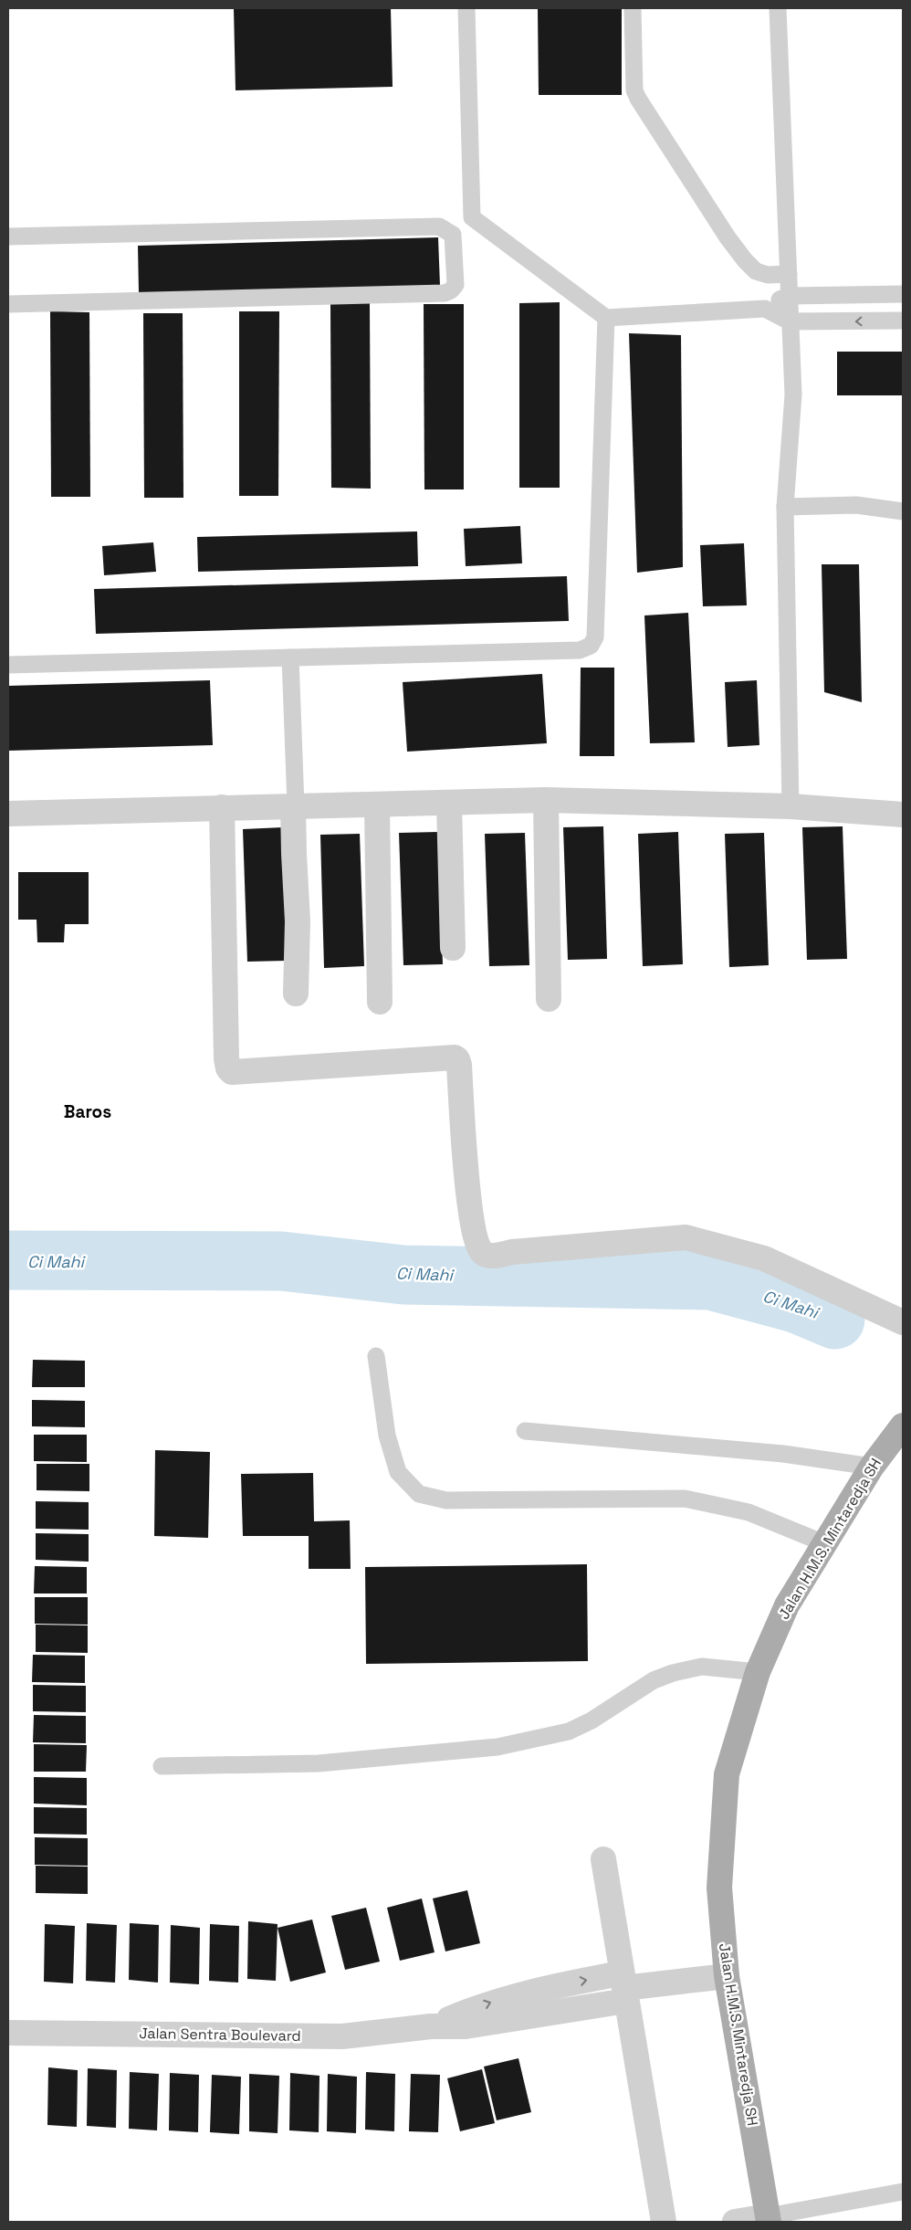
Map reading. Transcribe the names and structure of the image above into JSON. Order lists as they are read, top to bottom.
{
  "streets": {
    "main road": ["Jalan H.M.S. Mintaredja SH"],
    "street": ["Jalan Sentra Boulevard"]
  },
  "crossings": [
    ["Jalan H.M.S. Mintaredja SH", "Jalan Sentra Boulevard"]
  ],
  "districts": ["Baros"],
  "water": ["Ci Mahi"]
}
